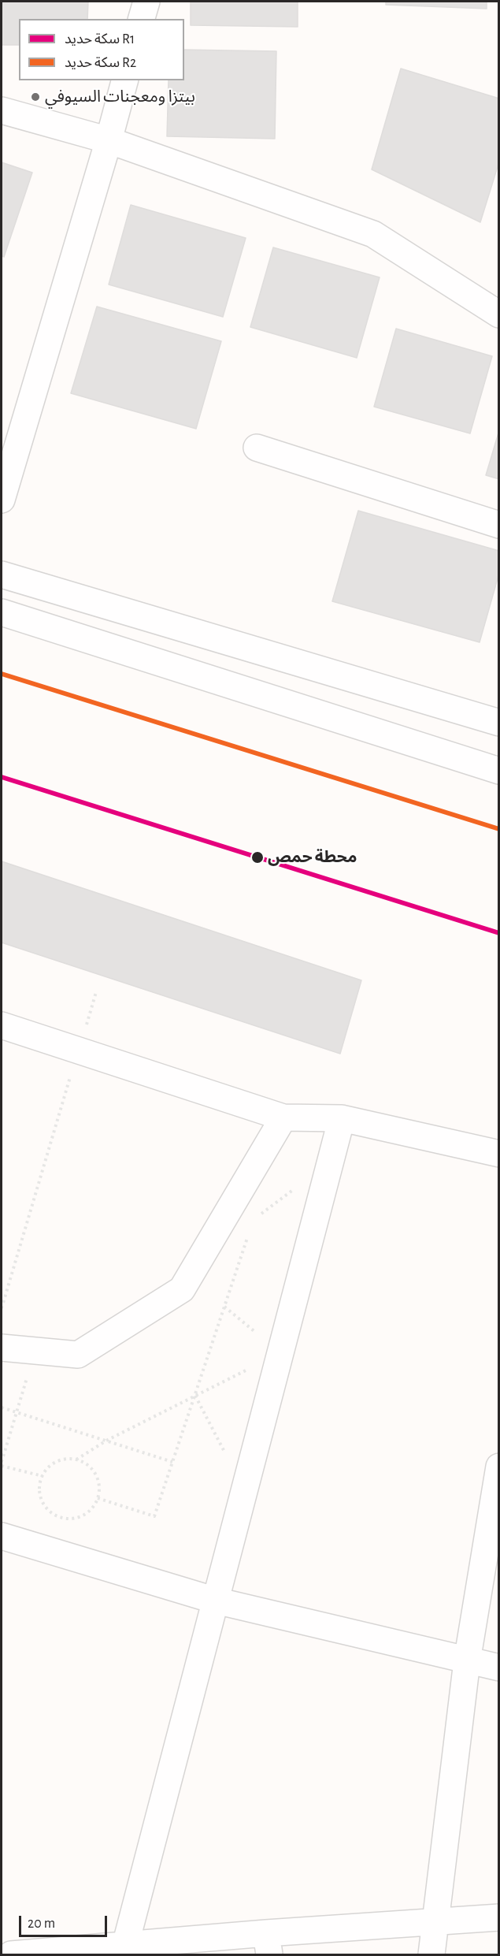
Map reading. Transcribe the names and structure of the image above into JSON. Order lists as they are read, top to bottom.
{
  "places": ["بيتزا ومعجنات السيوفي", "محطة حمص"],
  "lines": ["rail line R2", "rail line R1"],
  "legend": ["سكة حديد R1", "سكة حديد R2"],
  "scale_bar": "20 m"
}
